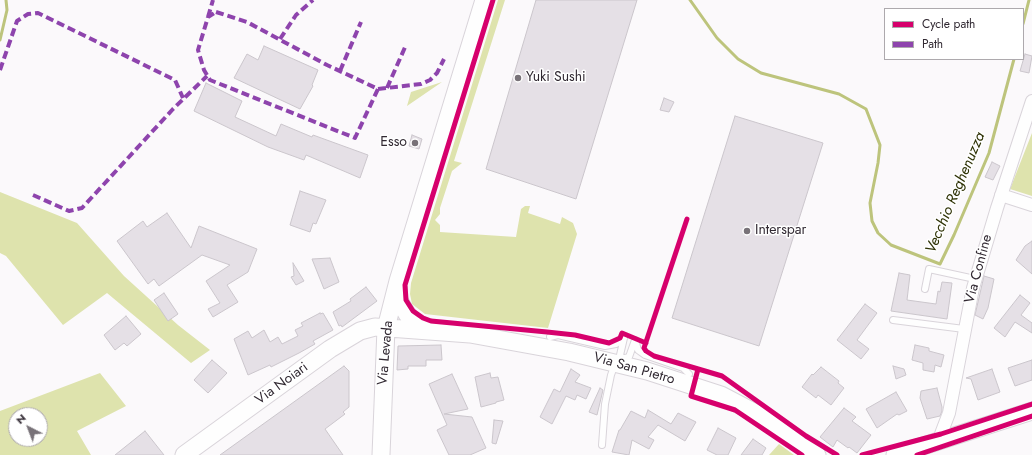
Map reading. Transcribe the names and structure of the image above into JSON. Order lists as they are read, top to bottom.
{
  "streets": {
    "street": [
      "Via Confine",
      "Via Levada",
      "Via San Pietro",
      "Via Noiari"
    ]
  },
  "crossings": [
    ["Via Levada", "Via San Pietro"],
    ["Via Levada", "Via Noiari"],
    ["Via San Pietro", "Via Noiari"]
  ],
  "water": ["Vecchio Reghenuzza"],
  "places": ["Yuki Sushi", "Esso", "Interspar"],
  "legend": ["Cycle path", "Path"],
  "north": "top left"
}
